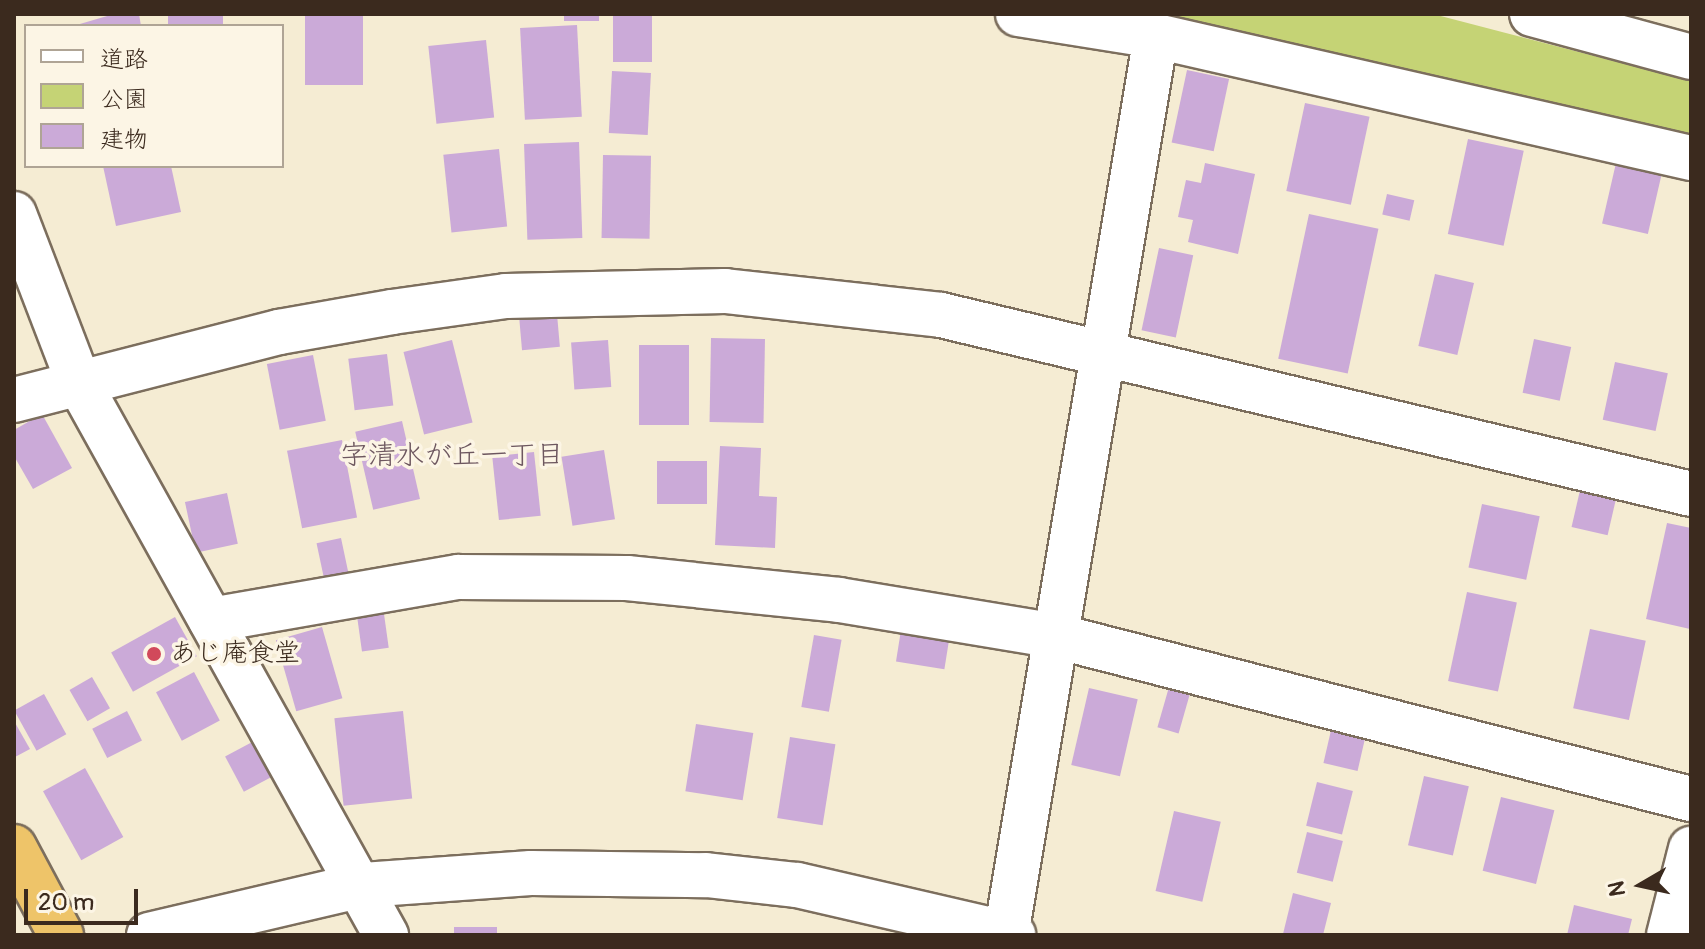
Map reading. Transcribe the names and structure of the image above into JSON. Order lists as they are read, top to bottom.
{
  "districts": ["字清水が丘一丁目"],
  "places": ["あじ庵食堂"],
  "legend": ["道路", "公園", "建物"],
  "scale_bar": "20 m",
  "north": "left"
}
